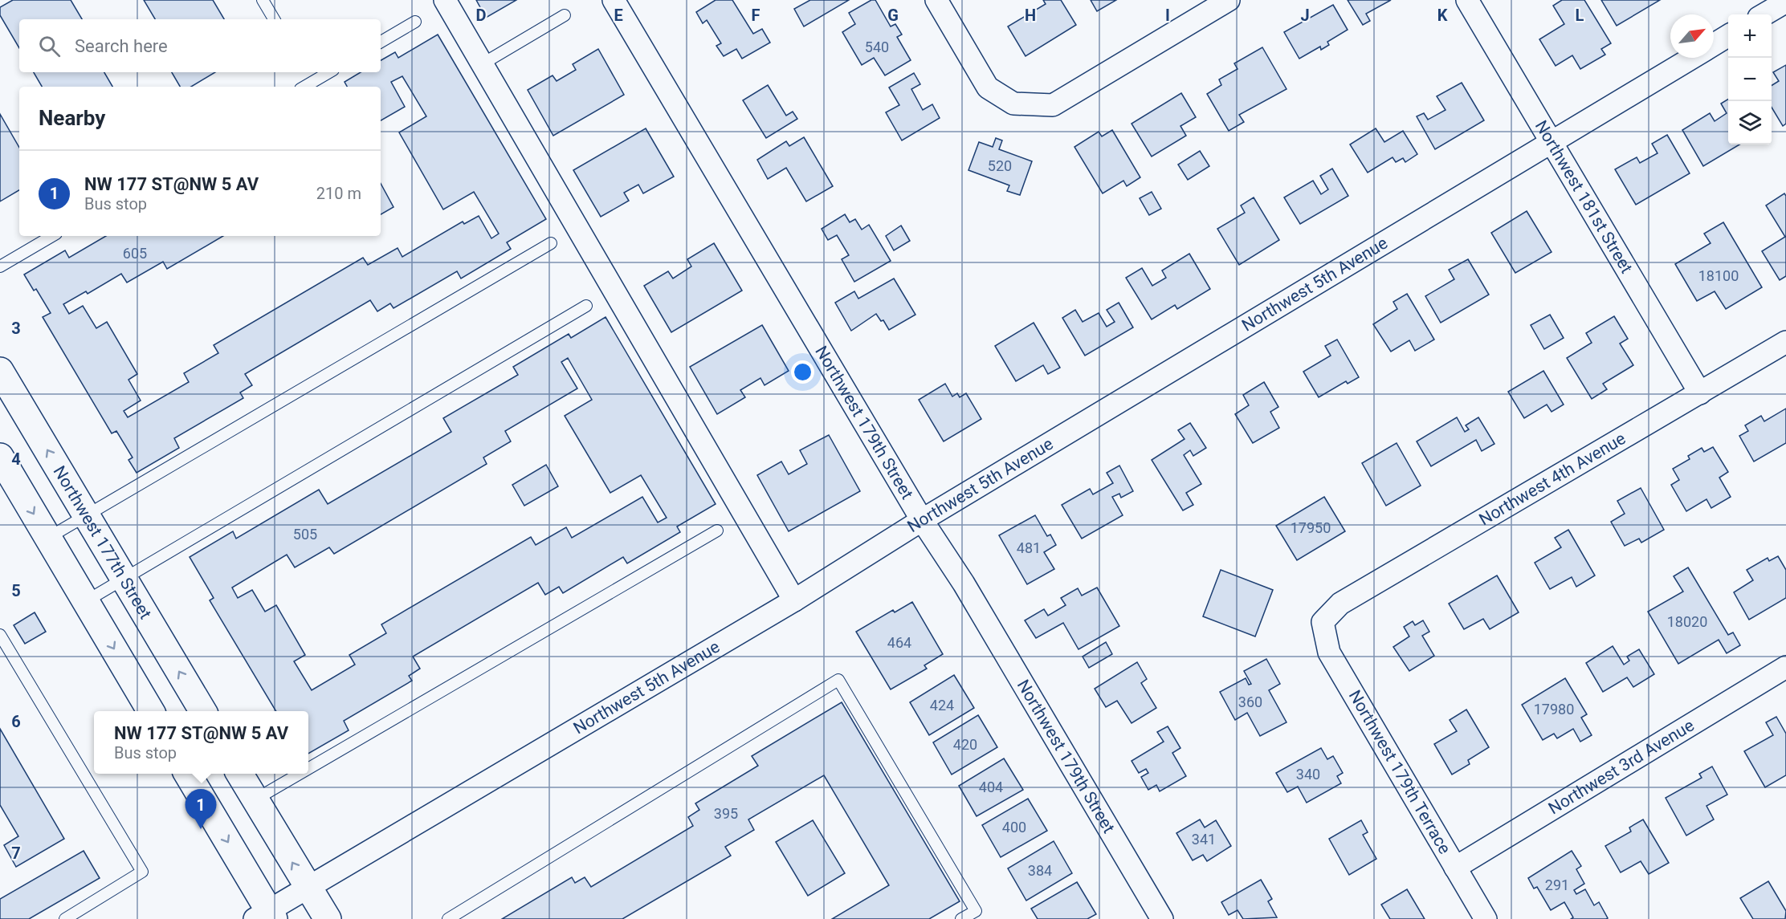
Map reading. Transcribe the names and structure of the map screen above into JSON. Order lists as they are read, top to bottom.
{
  "streets": {
    "street": [
      "Northwest 181st Street",
      "Northwest 5th Avenue",
      "Northwest 179th Street",
      "Northwest 4th Avenue",
      "Northwest 177th Street",
      "Northwest 3rd Avenue",
      "Northwest 179th Terrace"
    ]
  },
  "crossings": [
    ["Northwest 181st Street", "Northwest 5th Avenue"],
    ["Northwest 181st Street", "Northwest 4th Avenue"],
    ["Northwest 5th Avenue", "Northwest 179th Street"],
    ["Northwest 4th Avenue", "Northwest 179th Terrace"],
    ["Northwest 3rd Avenue", "Northwest 179th Terrace"]
  ],
  "house_numbers": [
    "540",
    "520",
    "605",
    "18100",
    "17950",
    "505",
    "481",
    "18020",
    "464",
    "360",
    "424",
    "17980",
    "420",
    "340",
    "404",
    "395",
    "400",
    "341",
    "384",
    "291"
  ],
  "north": "top right",
  "page": {
    "map_buttons": ["+", "−"],
    "search": "Search here",
    "heading": "Nearby",
    "list": [
      {
        "mark": "1",
        "name": "NW 177 ST@NW 5 AV",
        "note": "Bus stop",
        "value": "210 m"
      }
    ],
    "popup": ["NW 177 ST@NW 5 AV", "Bus stop"],
    "pins": "1"
  },
  "grid": {
    "columns": [
      "D",
      "E",
      "F",
      "G",
      "H",
      "I",
      "J",
      "K",
      "L"
    ],
    "rows": [
      "3",
      "4",
      "5",
      "6",
      "7"
    ]
  }
}
